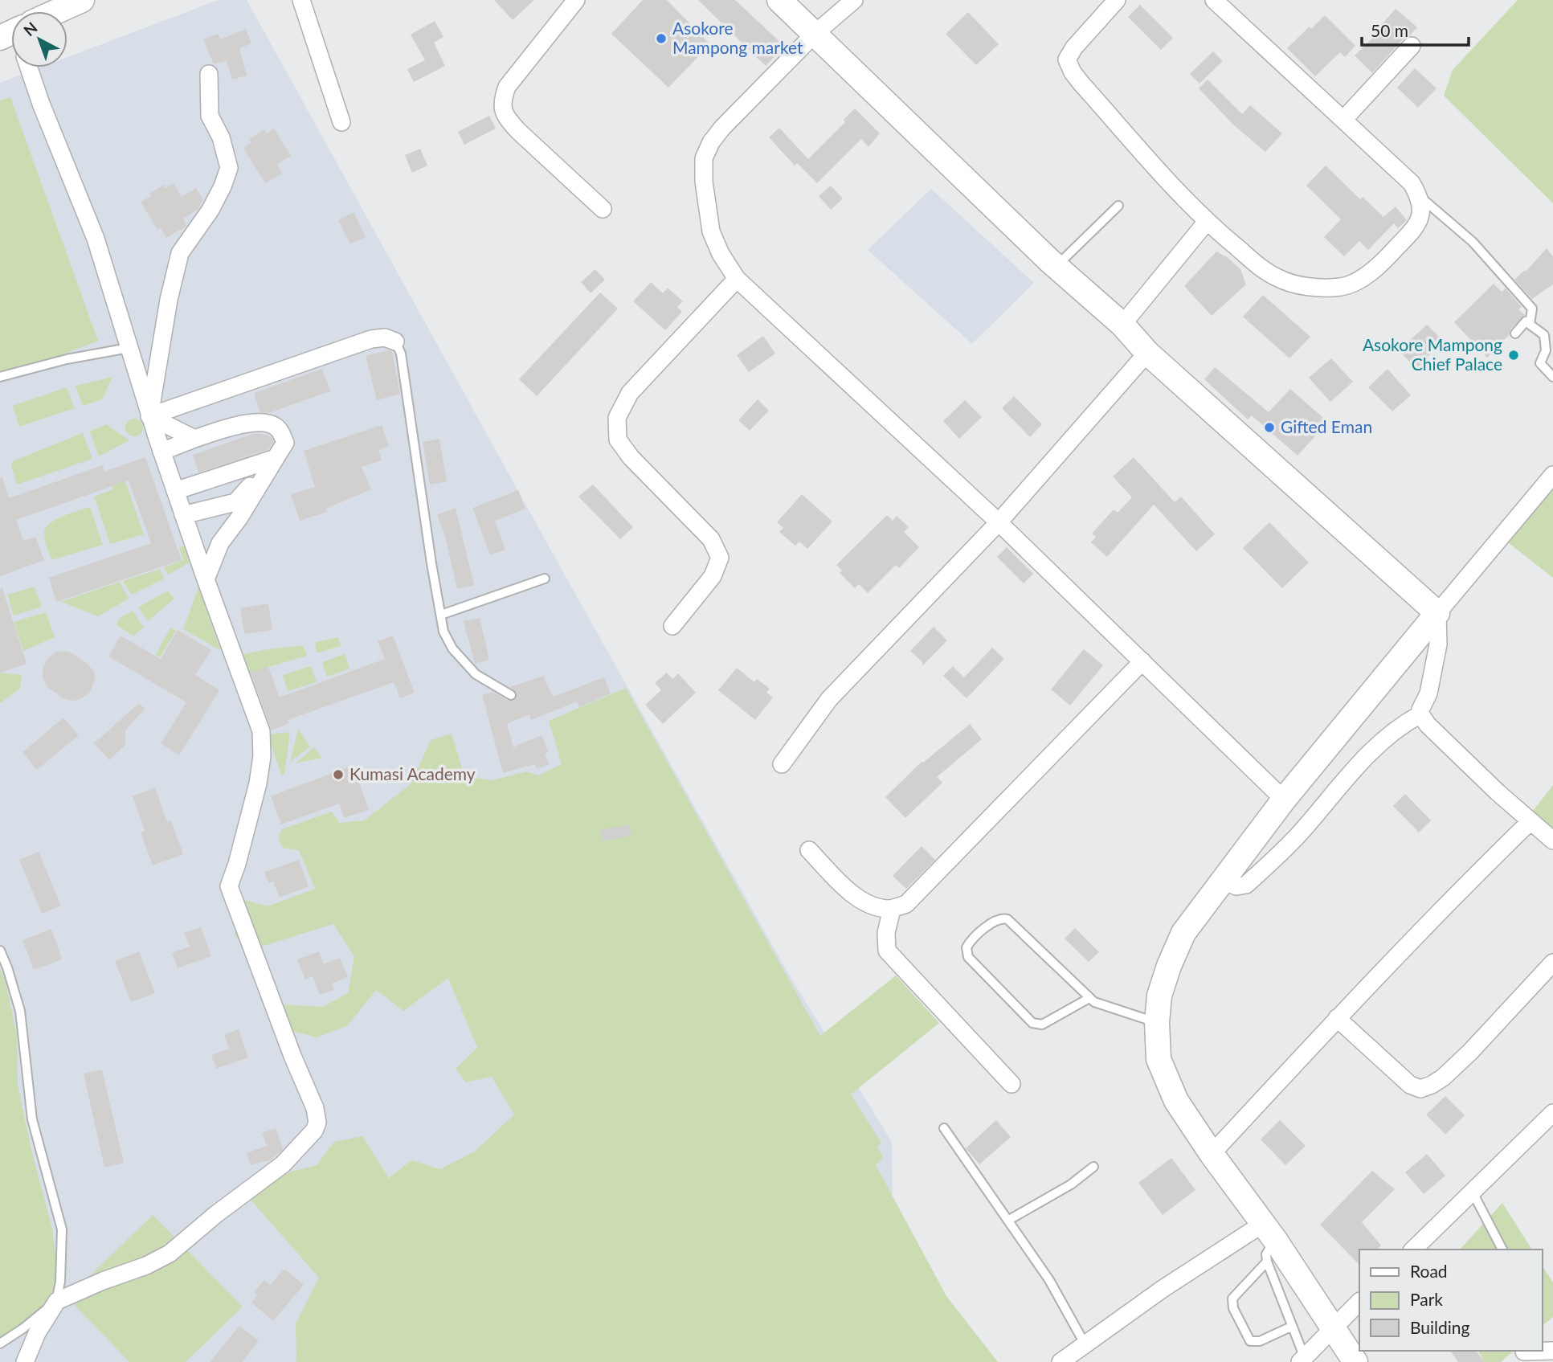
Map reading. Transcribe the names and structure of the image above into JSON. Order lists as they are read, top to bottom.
{
  "places": [
    "Asokore Mampong market",
    "Asokore Mampong Chief Palace",
    "Gifted Eman",
    "Kumasi Academy"
  ],
  "legend": ["Road", "Park", "Building"],
  "scale_bar": "50 m",
  "north": "top left"
}
